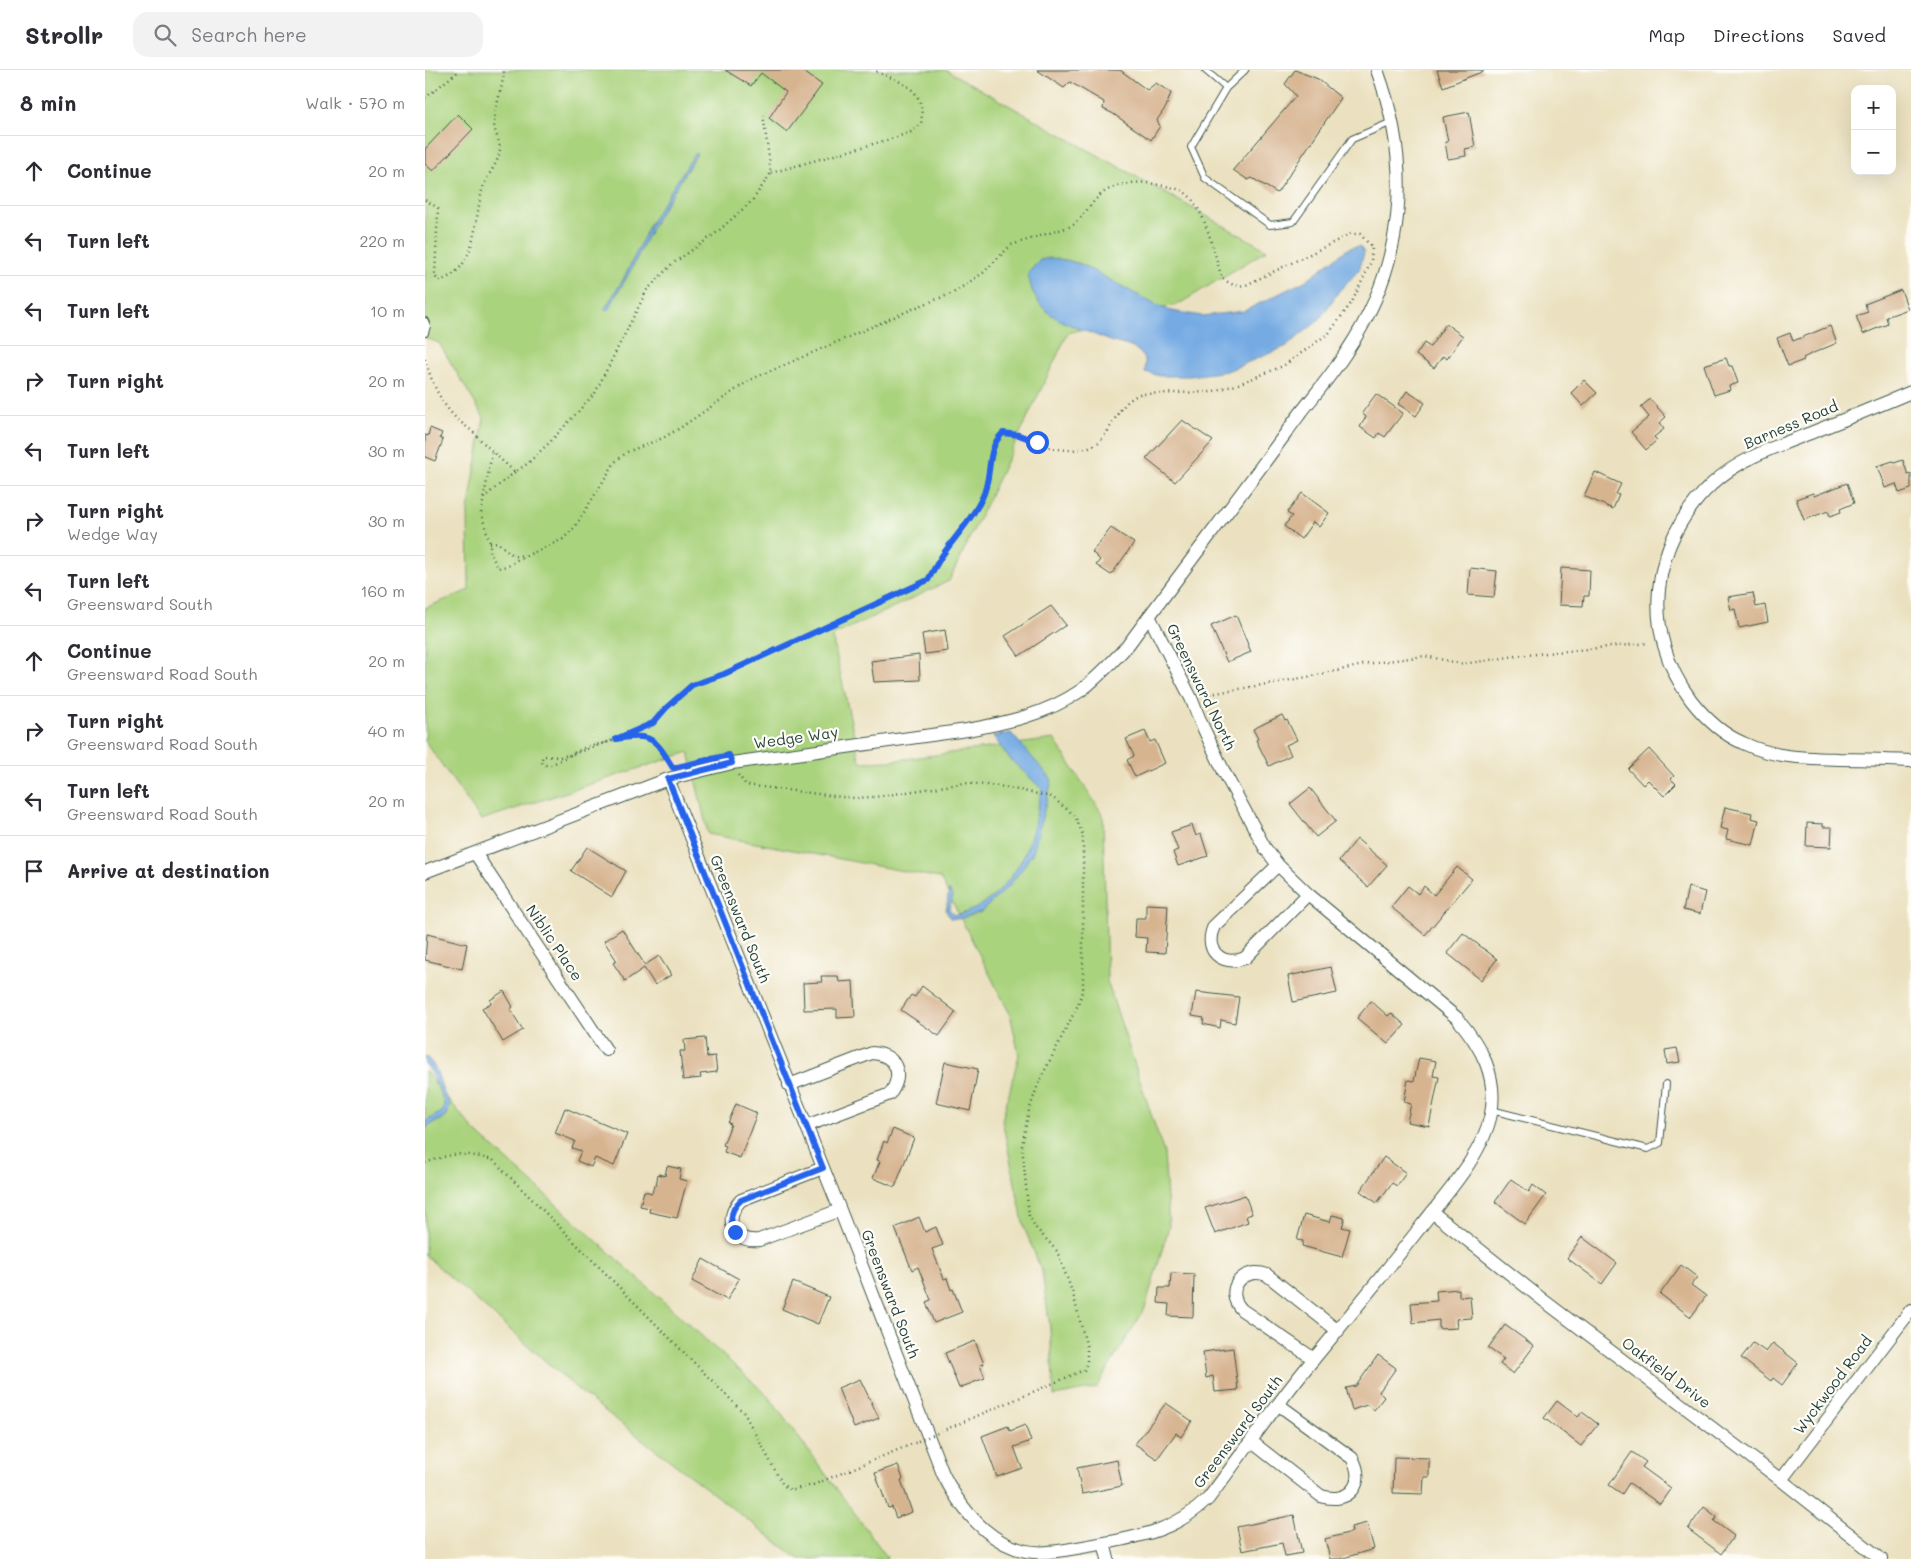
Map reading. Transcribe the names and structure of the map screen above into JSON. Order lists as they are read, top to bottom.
{
  "streets": {
    "street": [
      "Barness Road",
      "Greensward North",
      "Wedge Way",
      "Greensward South",
      "Niblic Place",
      "Oakfield Drive",
      "Wyckwood Road"
    ]
  },
  "crossings": [
    ["Greensward North", "Wedge Way"],
    ["Greensward North", "Greensward South"],
    ["Greensward North", "Oakfield Drive"],
    ["Wedge Way", "Greensward South"],
    ["Wedge Way", "Niblic Place"],
    ["Greensward South", "Oakfield Drive"],
    ["Oakfield Drive", "Wyckwood Road"]
  ],
  "page": {
    "header": "Strollr",
    "search": "Search here",
    "nav": ["Map", "Directions", "Saved"],
    "heading": ["8 min", "Walk · 570 m"],
    "map_buttons": ["+", "−"],
    "list": [
      ["Continue", "20 m"],
      ["Turn left", "220 m"],
      ["Turn left", "10 m"],
      ["Turn right", "20 m"],
      ["Turn left", "30 m"],
      ["Turn right", "Wedge Way", "30 m"],
      ["Turn left", "Greensward South", "160 m"],
      ["Continue", "Greensward Road South", "20 m"],
      ["Turn right", "Greensward Road South", "40 m"],
      ["Turn left", "Greensward Road South", "20 m"],
      "Arrive at destination"
    ]
  }
}
